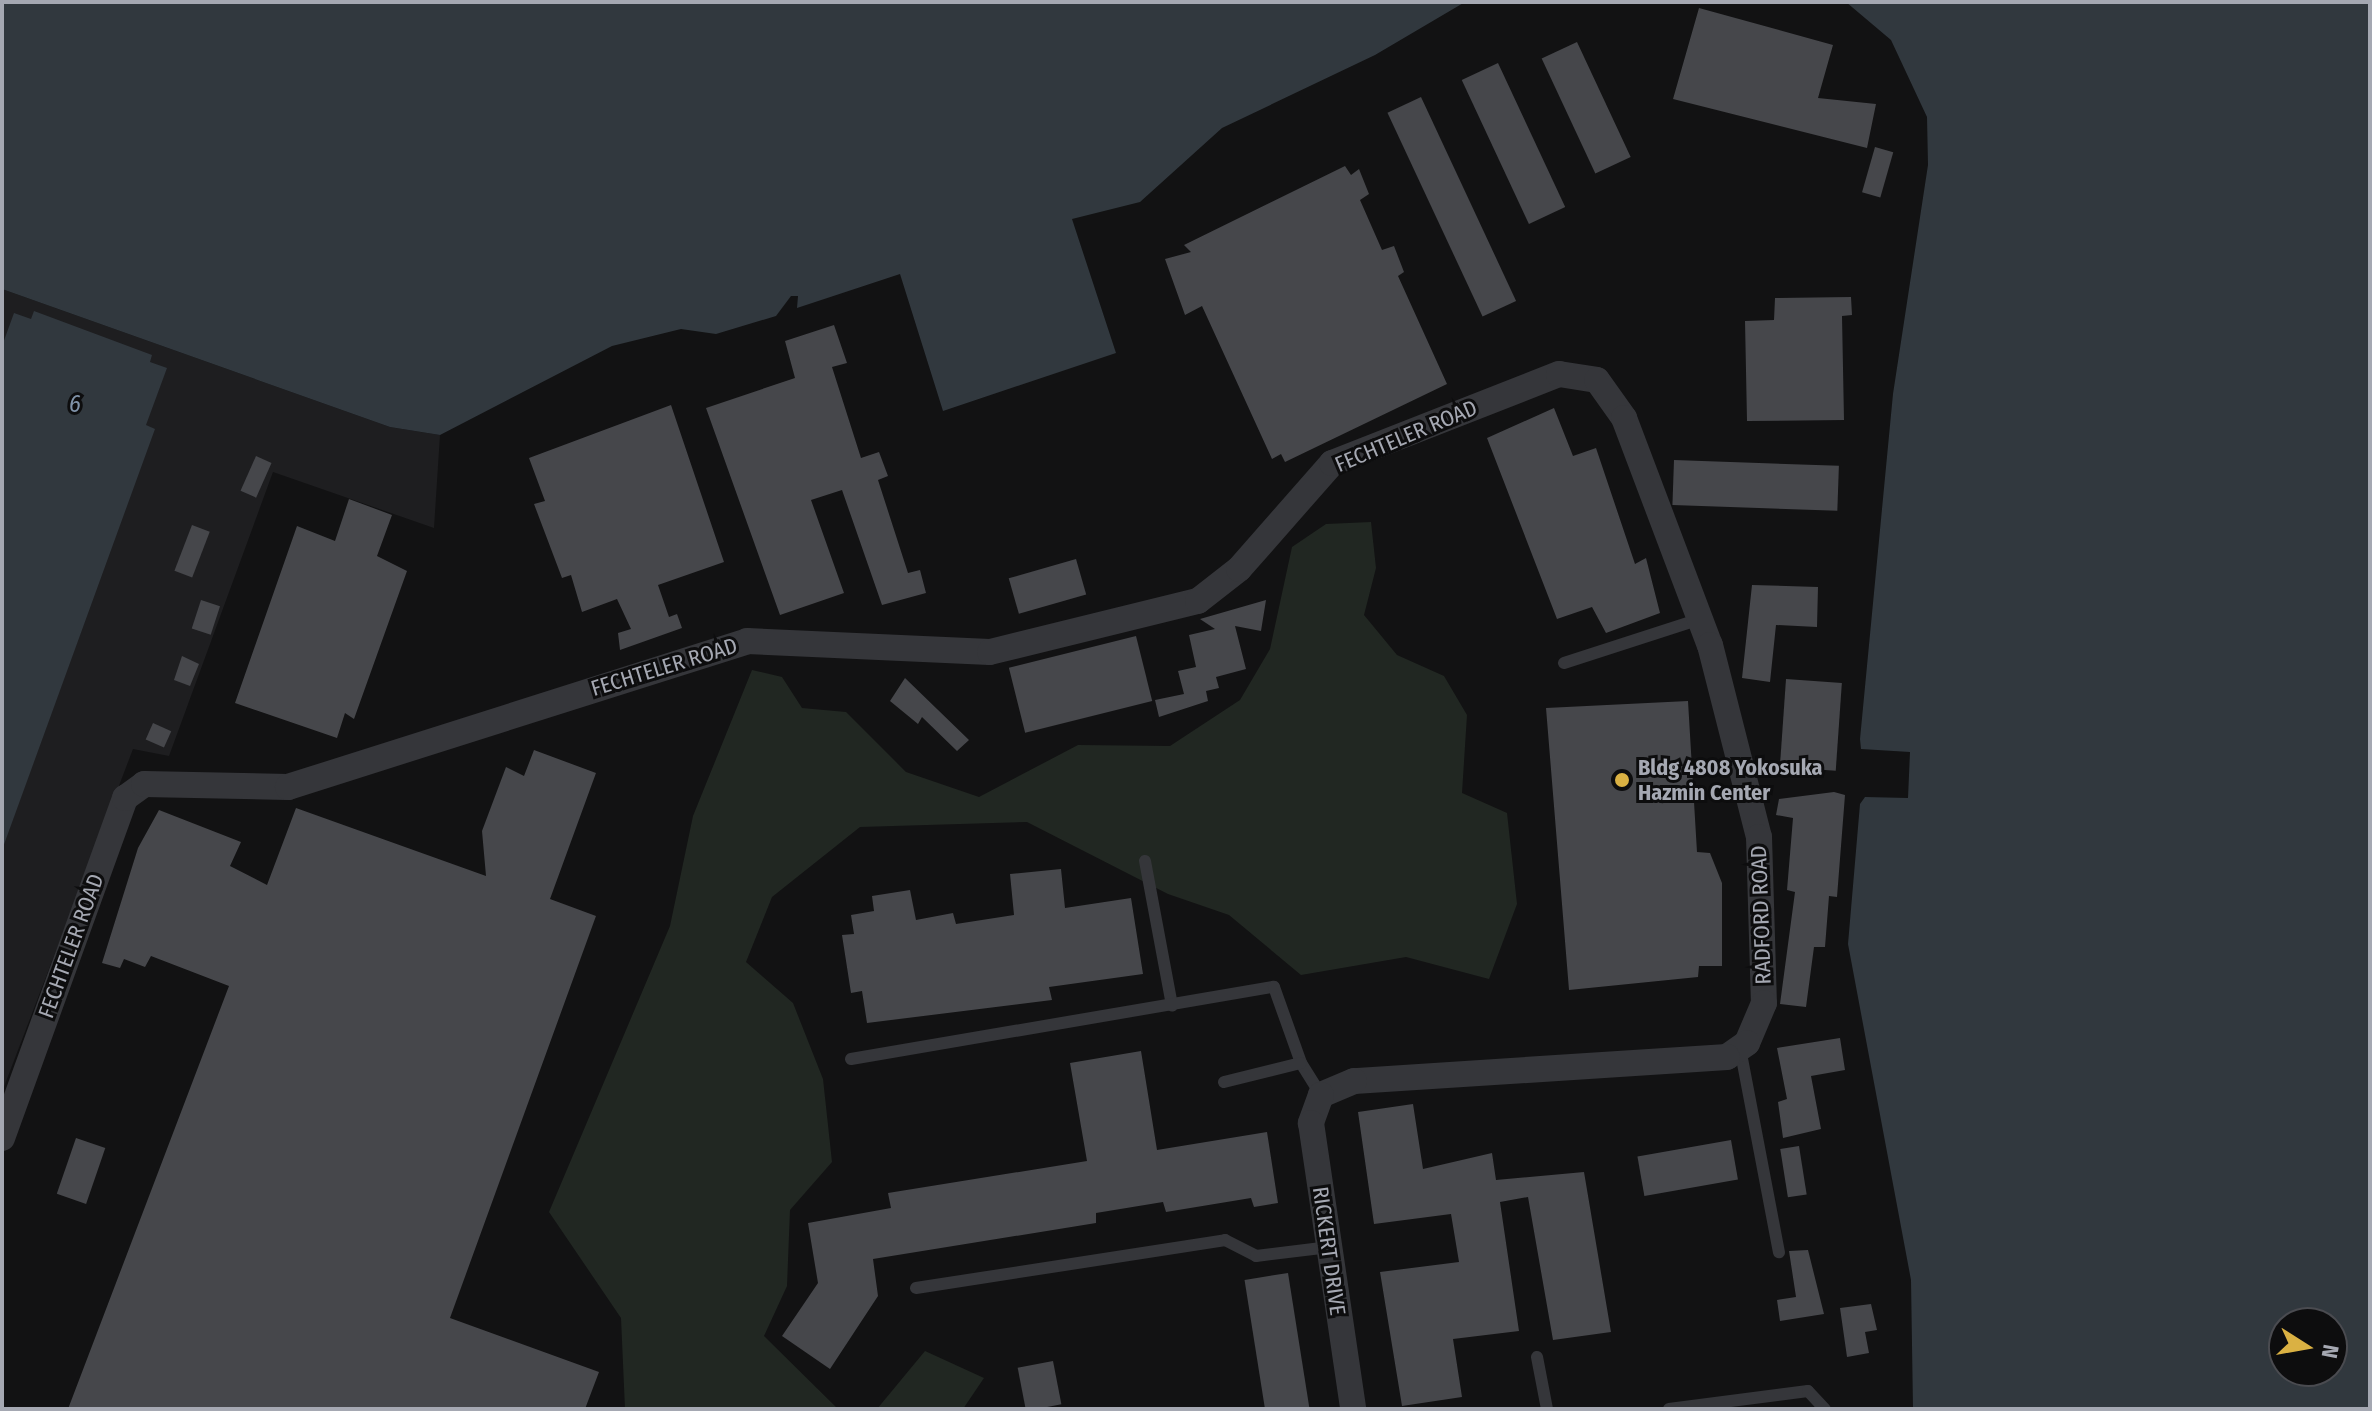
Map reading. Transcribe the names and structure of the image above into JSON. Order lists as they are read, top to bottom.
{
  "streets": {
    "street": ["FECHTELER ROAD", "RADFORD ROAD", "RICKERT DRIVE"]
  },
  "crossings": [
    ["FECHTELER ROAD", "RADFORD ROAD"]
  ],
  "water": ["6"],
  "places": ["Bldg 4808 Yokosuka Hazmin Center"],
  "north": "right"
}
